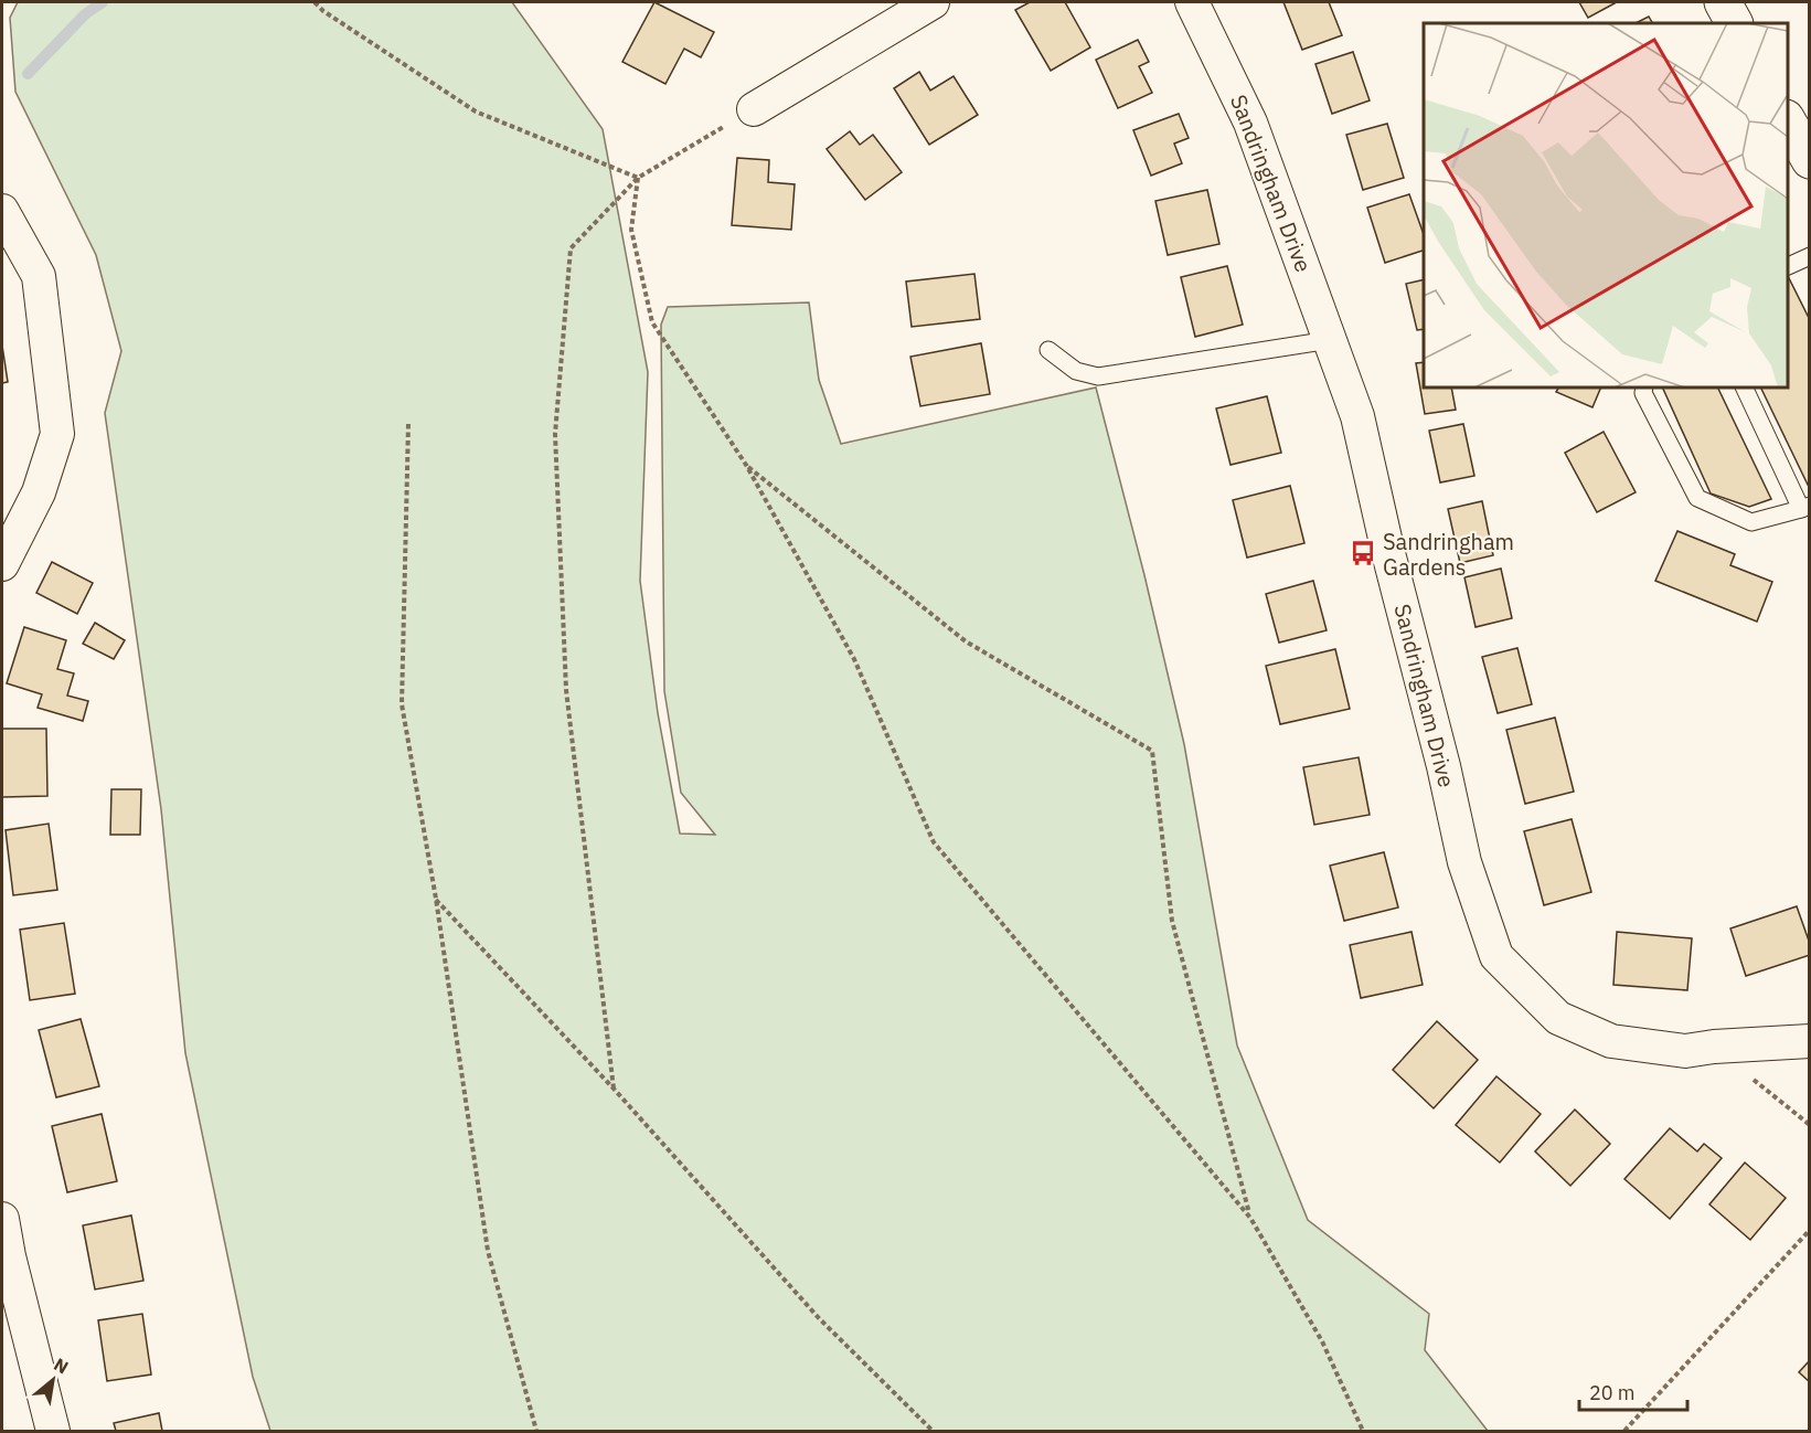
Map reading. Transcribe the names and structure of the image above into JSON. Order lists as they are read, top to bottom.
{
  "streets": {
    "street": ["Sandringham Drive"]
  },
  "places": {
    "bus stop": ["Sandringham Gardens"]
  },
  "scale_bar": "20 m",
  "north": "top right"
}
